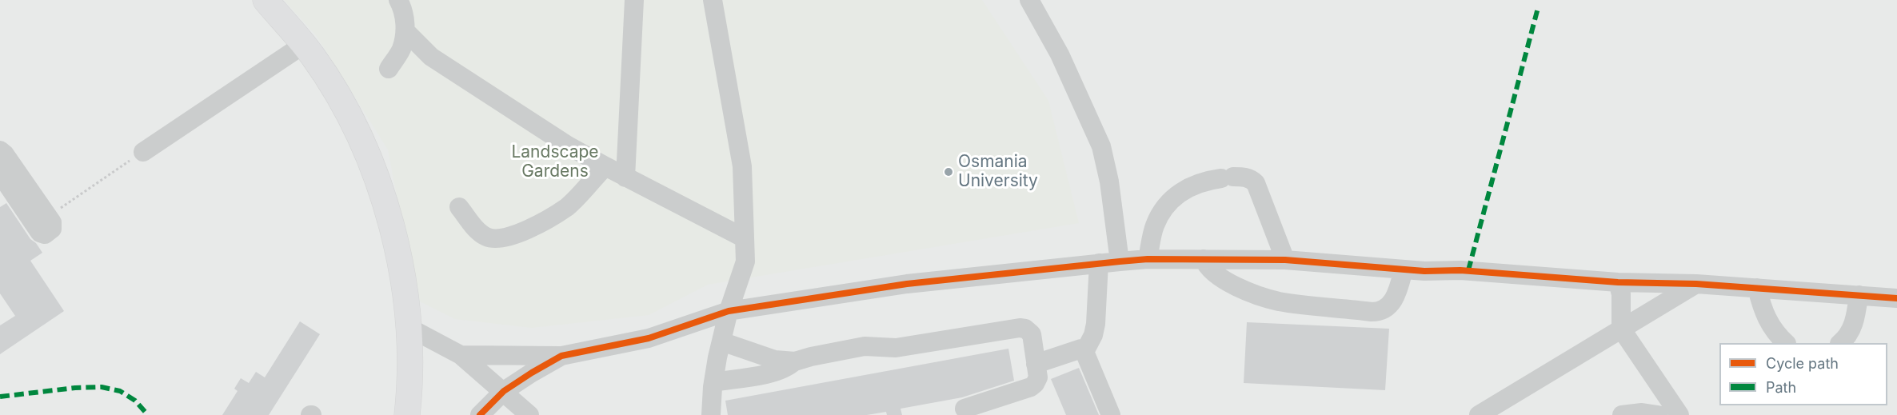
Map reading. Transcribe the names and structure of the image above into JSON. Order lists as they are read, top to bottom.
{
  "parks": ["Landscape Gardens"],
  "places": ["Osmania University"],
  "legend": ["Cycle path", "Path"]
}
